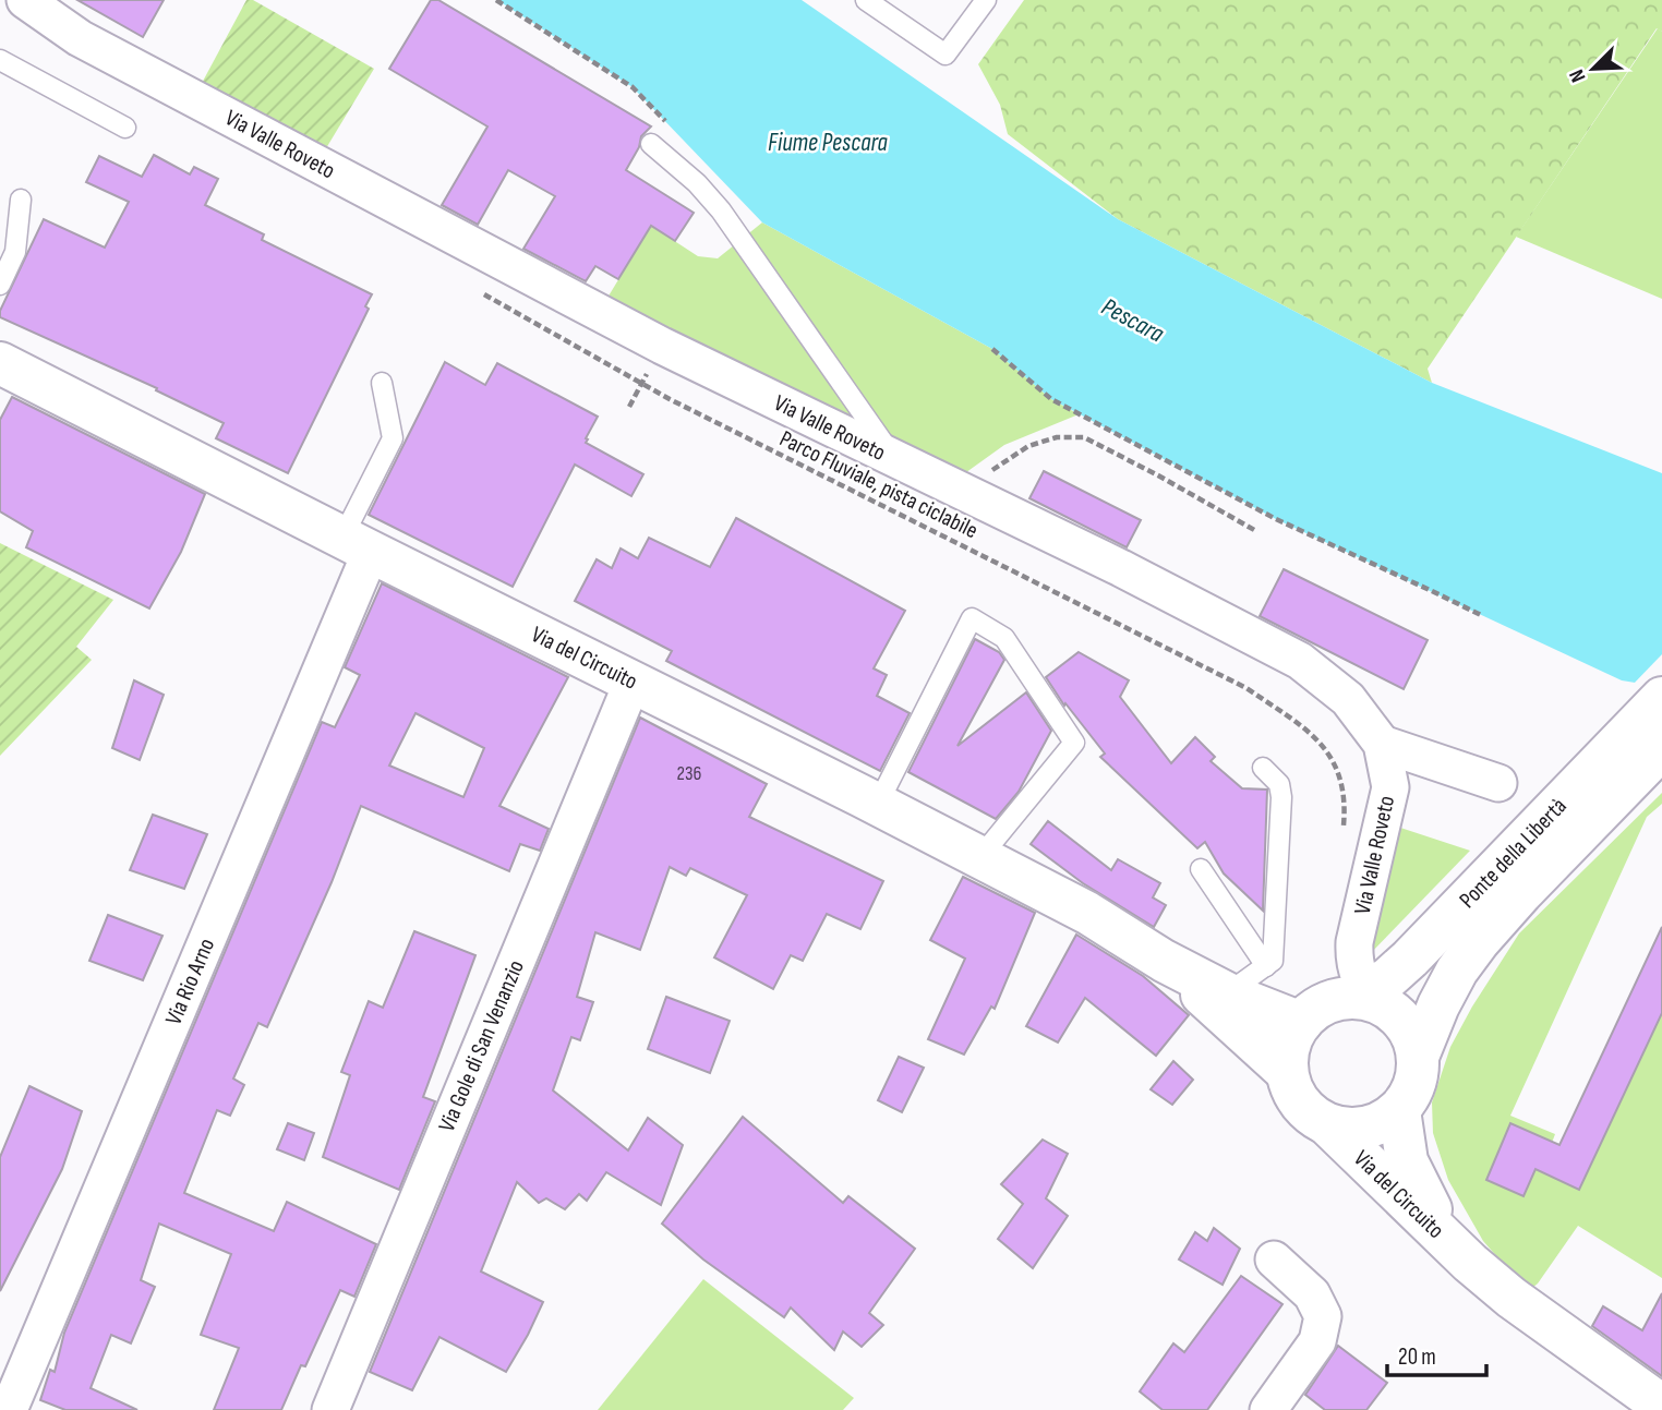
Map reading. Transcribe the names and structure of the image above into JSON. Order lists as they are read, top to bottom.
{
  "streets": {
    "main road": ["Via del Circuito", "Ponte della Libertà"],
    "street": ["Via Valle Roveto", "Via Rio Arno", "Via Gole di San Venanzio"],
    "path": ["Parco Fluviale, pista ciclabile"]
  },
  "crossings": [
    ["Via Valle Roveto", "Via del Circuito"],
    ["Via Valle Roveto", "Ponte della Libertà"],
    ["Via del Circuito", "Ponte della Libertà"],
    ["Via del Circuito", "Via Rio Arno"],
    ["Via del Circuito", "Via Gole di San Venanzio"]
  ],
  "water": ["Fiume Pescara", "Pescara"],
  "house_numbers": ["236"],
  "scale_bar": "20 m",
  "north": "bottom left"
}
